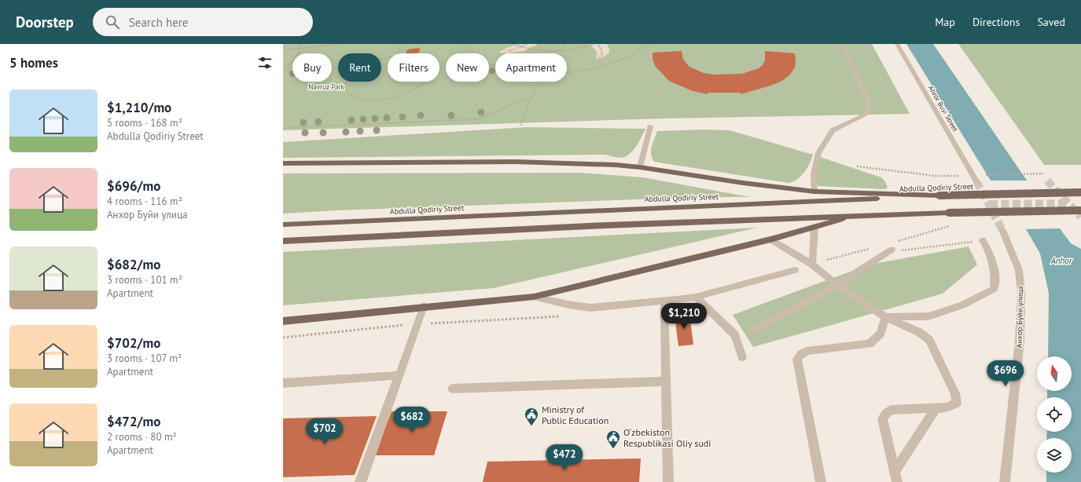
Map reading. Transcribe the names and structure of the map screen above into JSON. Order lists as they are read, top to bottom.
{
  "streets": {
    "main road": ["Abdulla Qodiriy Street"],
    "street": ["Ahror Buyi Street", "Анхор Буйи улица"]
  },
  "water": ["Anhor"],
  "parks": ["Navruz Park"],
  "places": {
    "public building": ["Ministry of Public Education", "O‘zbekiston Respublikasi Oliy sudi"]
  },
  "north": "top",
  "page": {
    "header": "Doorstep",
    "search": "Search here",
    "nav": ["Map", "Directions", "Saved"],
    "heading": "5 homes",
    "chip": [
      "Buy",
      "Rent",
      "Filters",
      "New",
      "Apartment"
    ],
    "list": [
      {
        "name": "$1,210/mo",
        "note": "5 rooms · 168 m² · Abdulla Qodiriy Street"
      },
      {
        "name": "$696/mo",
        "note": "4 rooms · 116 m² · Анхор Буйи улица"
      },
      {
        "name": "$682/mo",
        "note": "3 rooms · 101 m² · Apartment"
      },
      {
        "name": "$702/mo",
        "note": "3 rooms · 107 m² · Apartment"
      },
      {
        "name": "$472/mo",
        "note": "2 rooms · 80 m² · Apartment"
      }
    ],
    "price": [
      "$1,210",
      "$696",
      "$682",
      "$702",
      "$472"
    ]
  }
}
